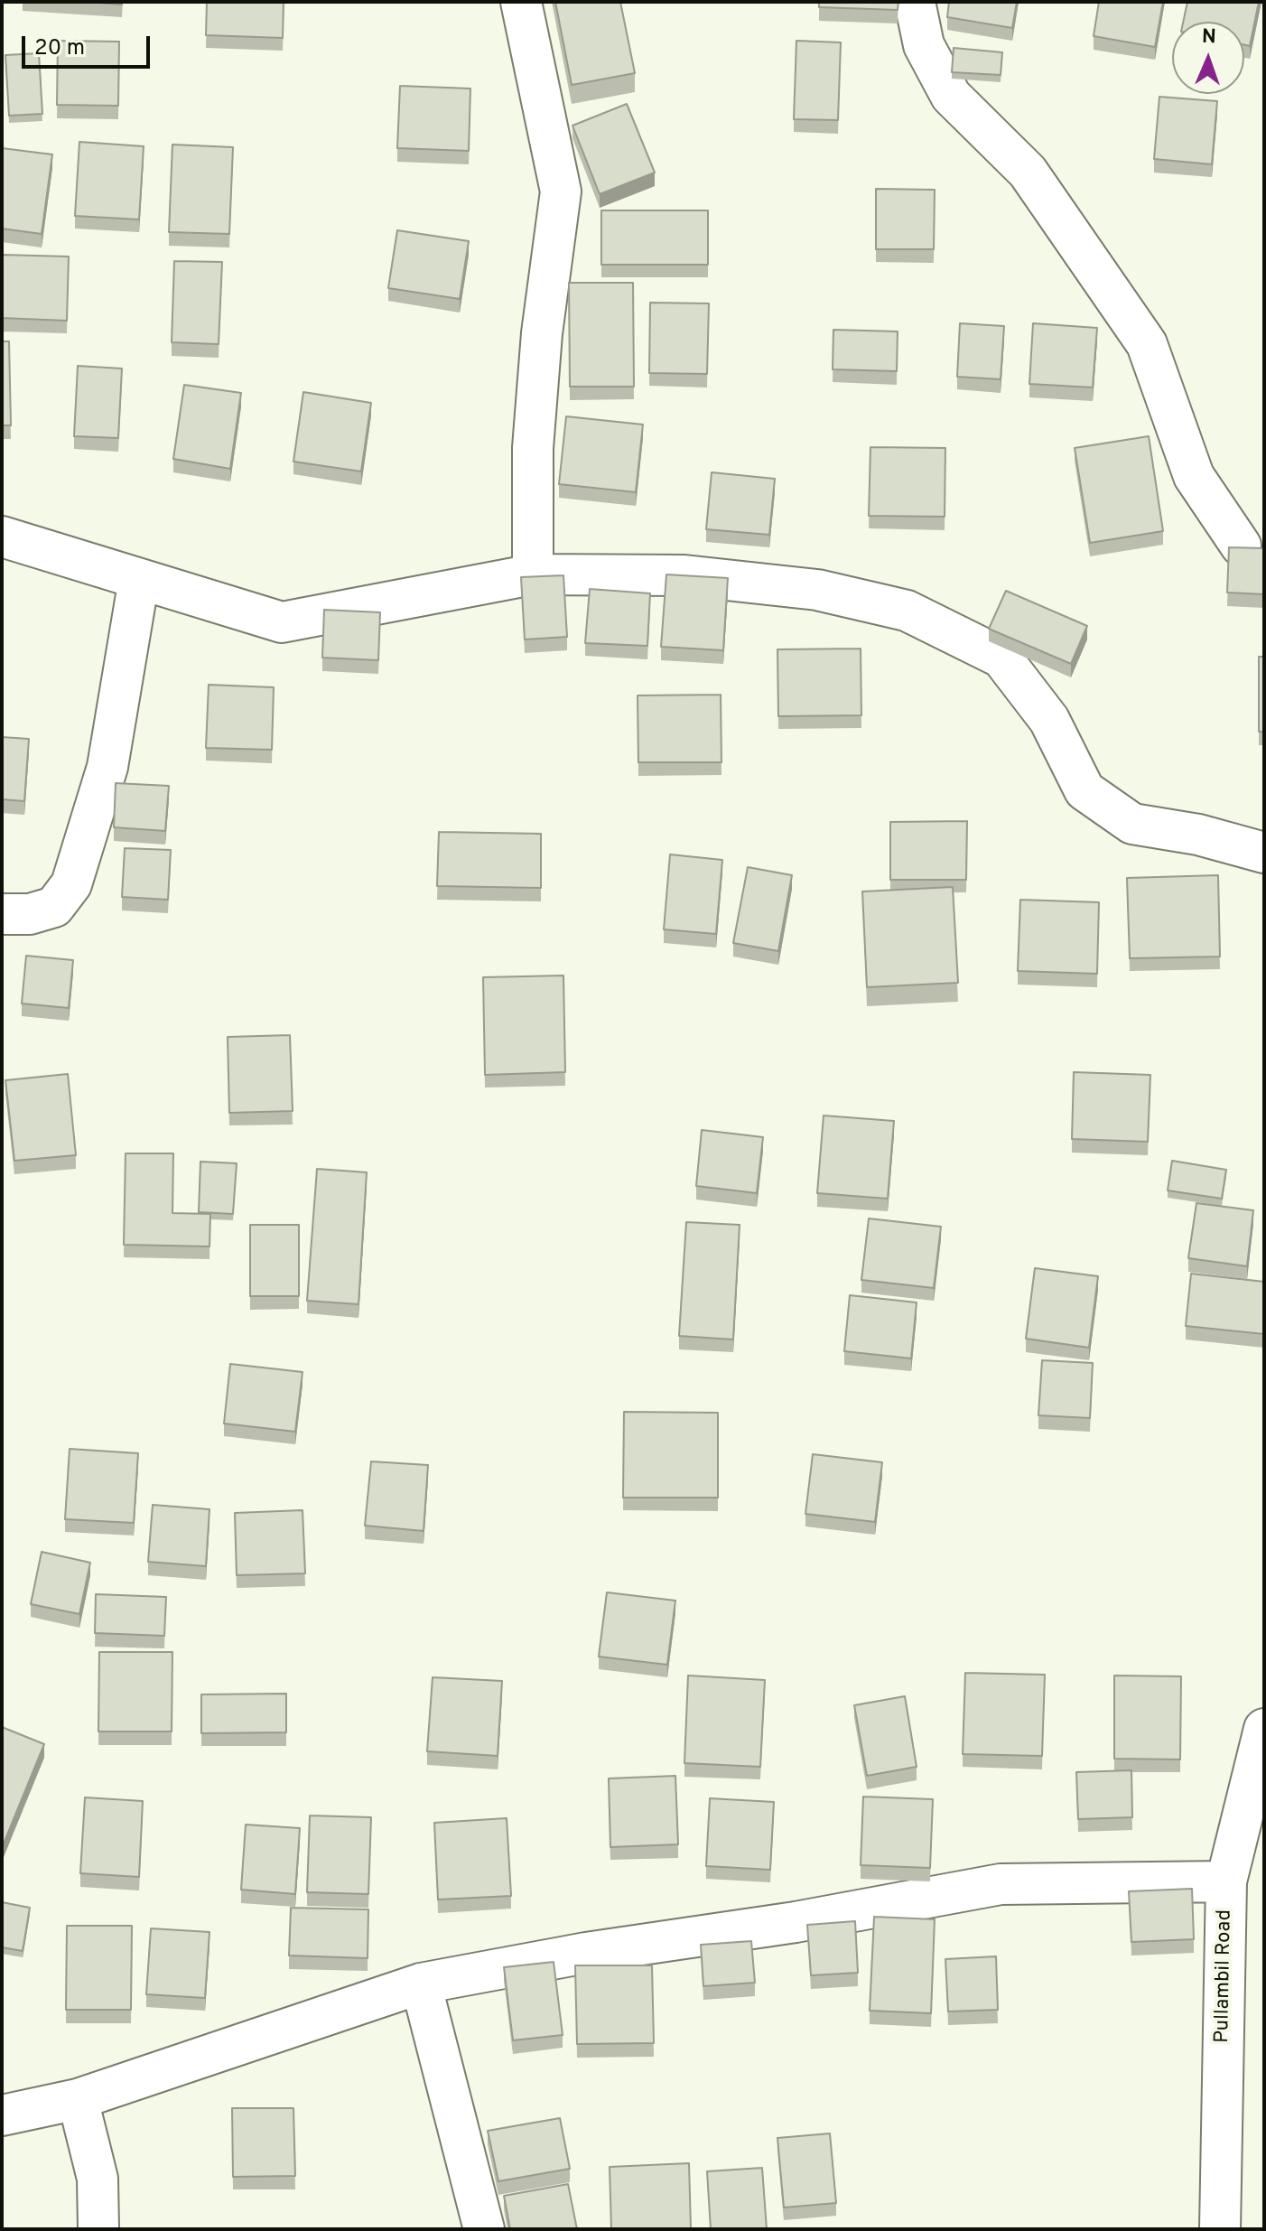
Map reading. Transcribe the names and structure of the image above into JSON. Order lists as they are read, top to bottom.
{
  "streets": {
    "street": ["Pullambil Road"]
  },
  "scale_bar": "20 m",
  "north": "top"
}
